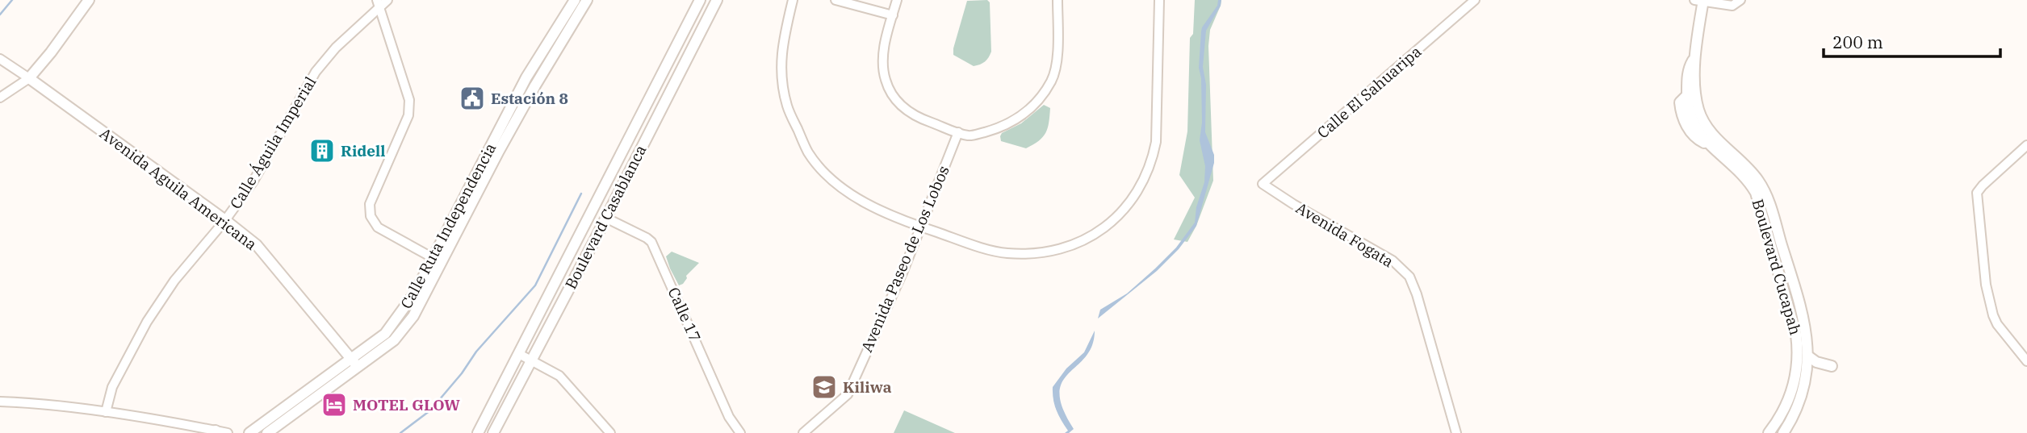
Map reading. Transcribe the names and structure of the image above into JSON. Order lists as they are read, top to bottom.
{
  "streets": {
    "main road": [
      "Avenida Aguila Americana",
      "Boulevard Casablanca",
      "Calle Ruta Independencia",
      "Boulevard Cucapah"
    ],
    "street": [
      "Calle El Sahuaripa",
      "Calle Águila Imperial",
      "Avenida Fogata",
      "Avenida Paseo de Los Lobos",
      "Calle 17"
    ]
  },
  "crossings": [
    ["Calle El Sahuaripa", "Avenida Fogata"],
    ["Calle Águila Imperial", "Avenida Aguila Americana"],
    ["Avenida Aguila Americana", "Calle Ruta Independencia"],
    ["Boulevard Casablanca", "Calle 17"]
  ],
  "places": {
    "public building": ["Estación 8"],
    "building": ["Ridell"],
    "school or university": ["Kiliwa"],
    "hotel": ["MOTEL GLOW"]
  },
  "scale_bar": "200 m"
}
